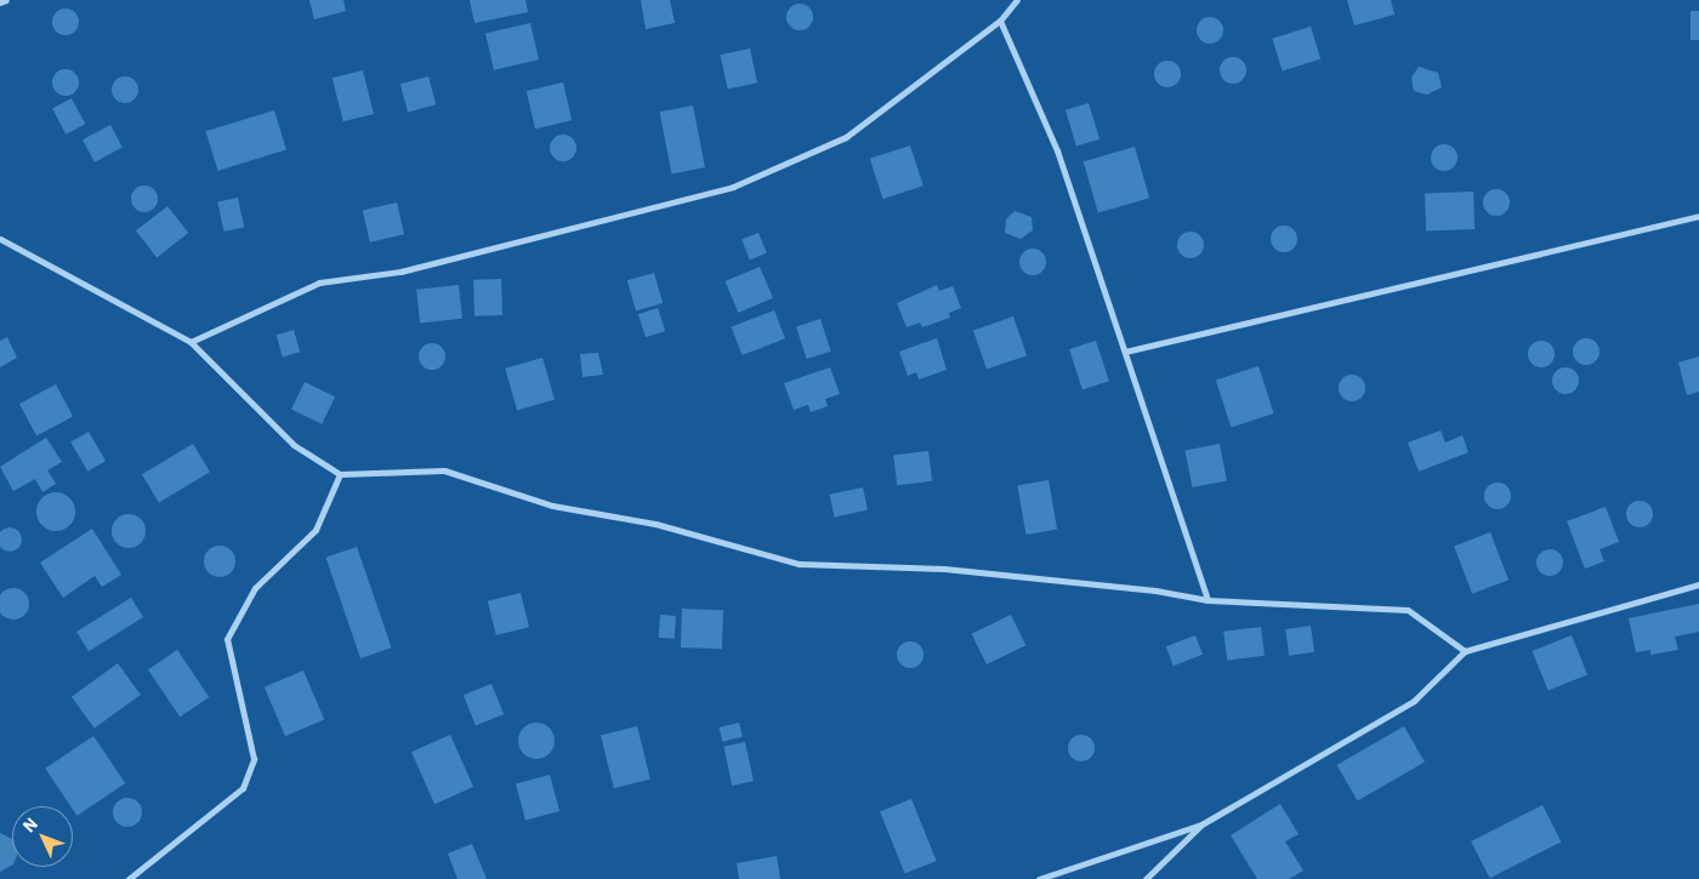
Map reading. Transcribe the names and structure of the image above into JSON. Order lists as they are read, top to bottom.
{
  "north": "top left"
}
